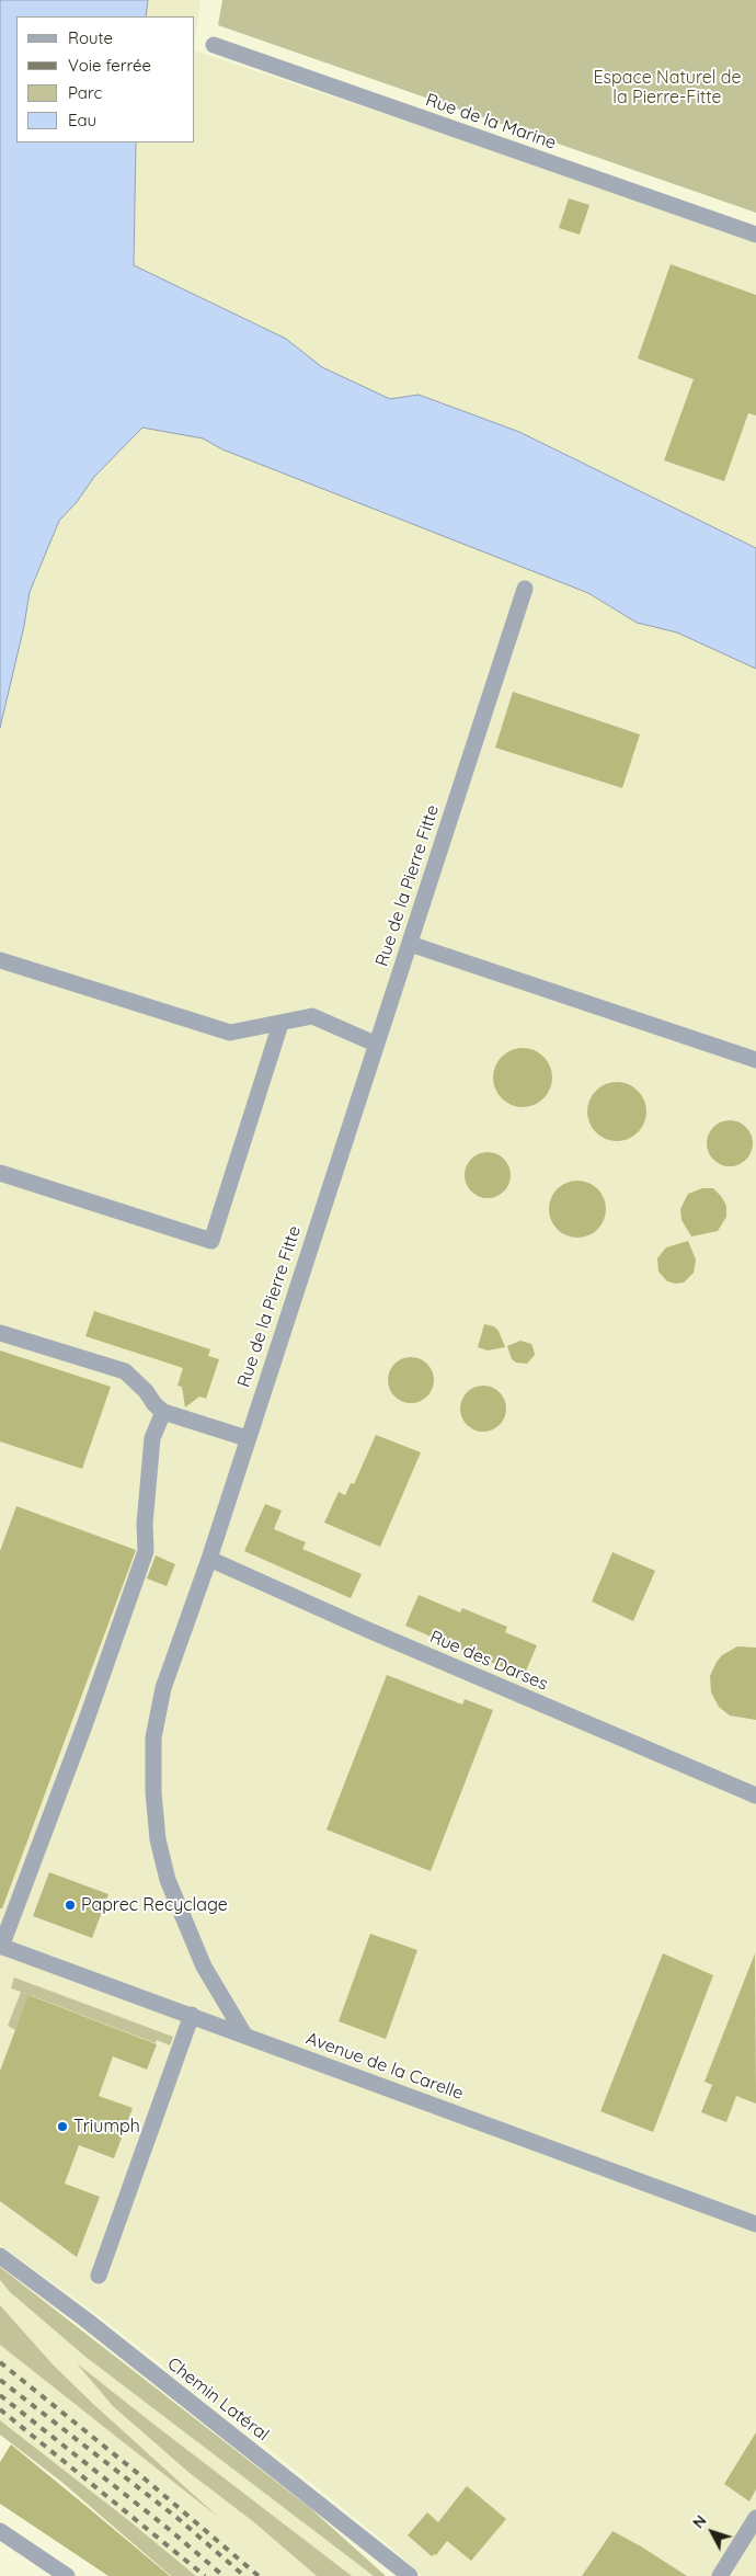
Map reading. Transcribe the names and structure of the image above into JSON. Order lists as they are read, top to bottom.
{
  "streets": {
    "street": [
      "Rue de la Marine",
      "Rue de la Pierre Fitte",
      "Rue des Darses",
      "Avenue de la Carelle",
      "Chemin Latéral"
    ]
  },
  "crossings": [
    ["Rue de la Pierre Fitte", "Rue des Darses"],
    ["Rue de la Pierre Fitte", "Avenue de la Carelle"]
  ],
  "parks": ["Espace Naturel de la Pierre-Fitte"],
  "places": ["Paprec Recyclage", "Triumph"],
  "legend": [
    "Route",
    "Voie ferrée",
    "Parc",
    "Eau"
  ],
  "north": "top left"
}
